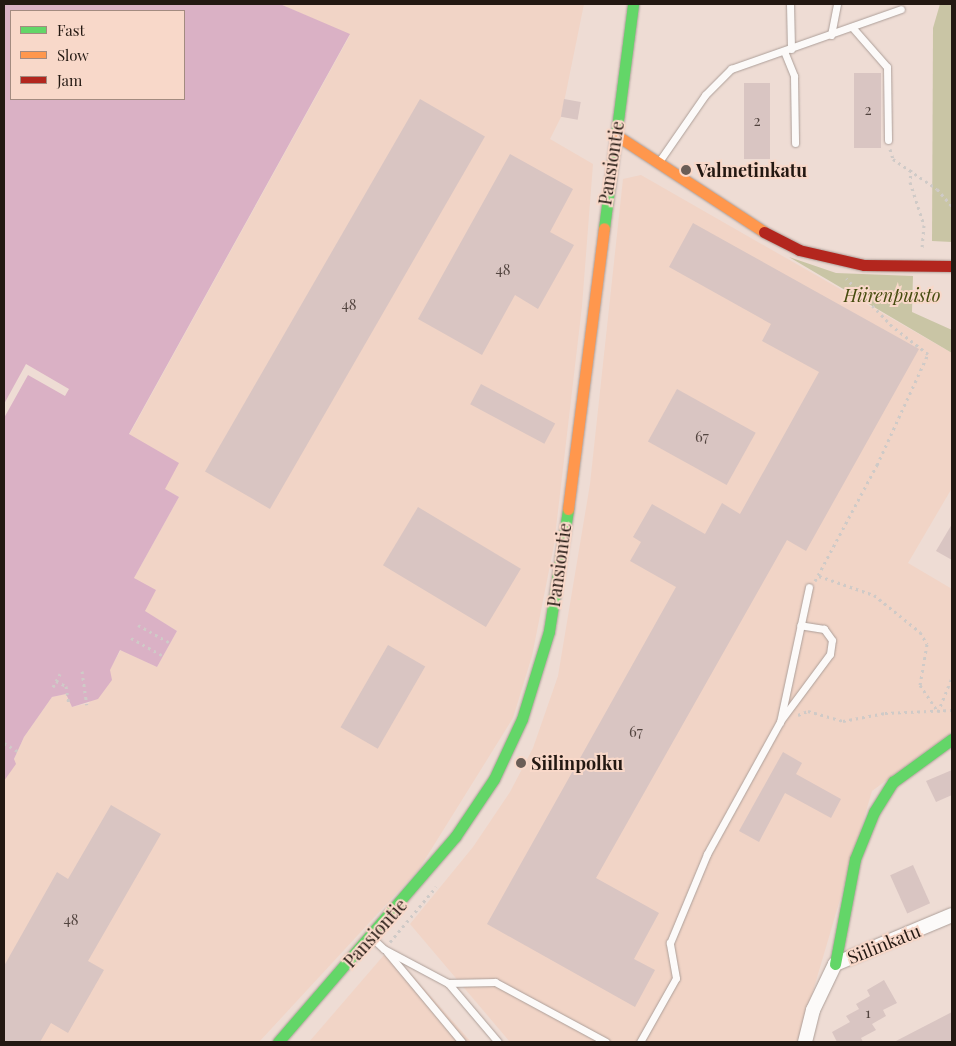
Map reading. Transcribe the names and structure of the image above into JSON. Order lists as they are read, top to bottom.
{
  "streets": {
    "street": ["Pansiontie", "Siilinkatu"]
  },
  "parks": ["Hiirenpuisto"],
  "places": ["Valmetinkatu", "Siilinpolku"],
  "house_numbers": [
    "2",
    "2",
    "48",
    "48",
    "67",
    "67",
    "48",
    "1"
  ],
  "legend": ["Fast", "Slow", "Jam"]
}
